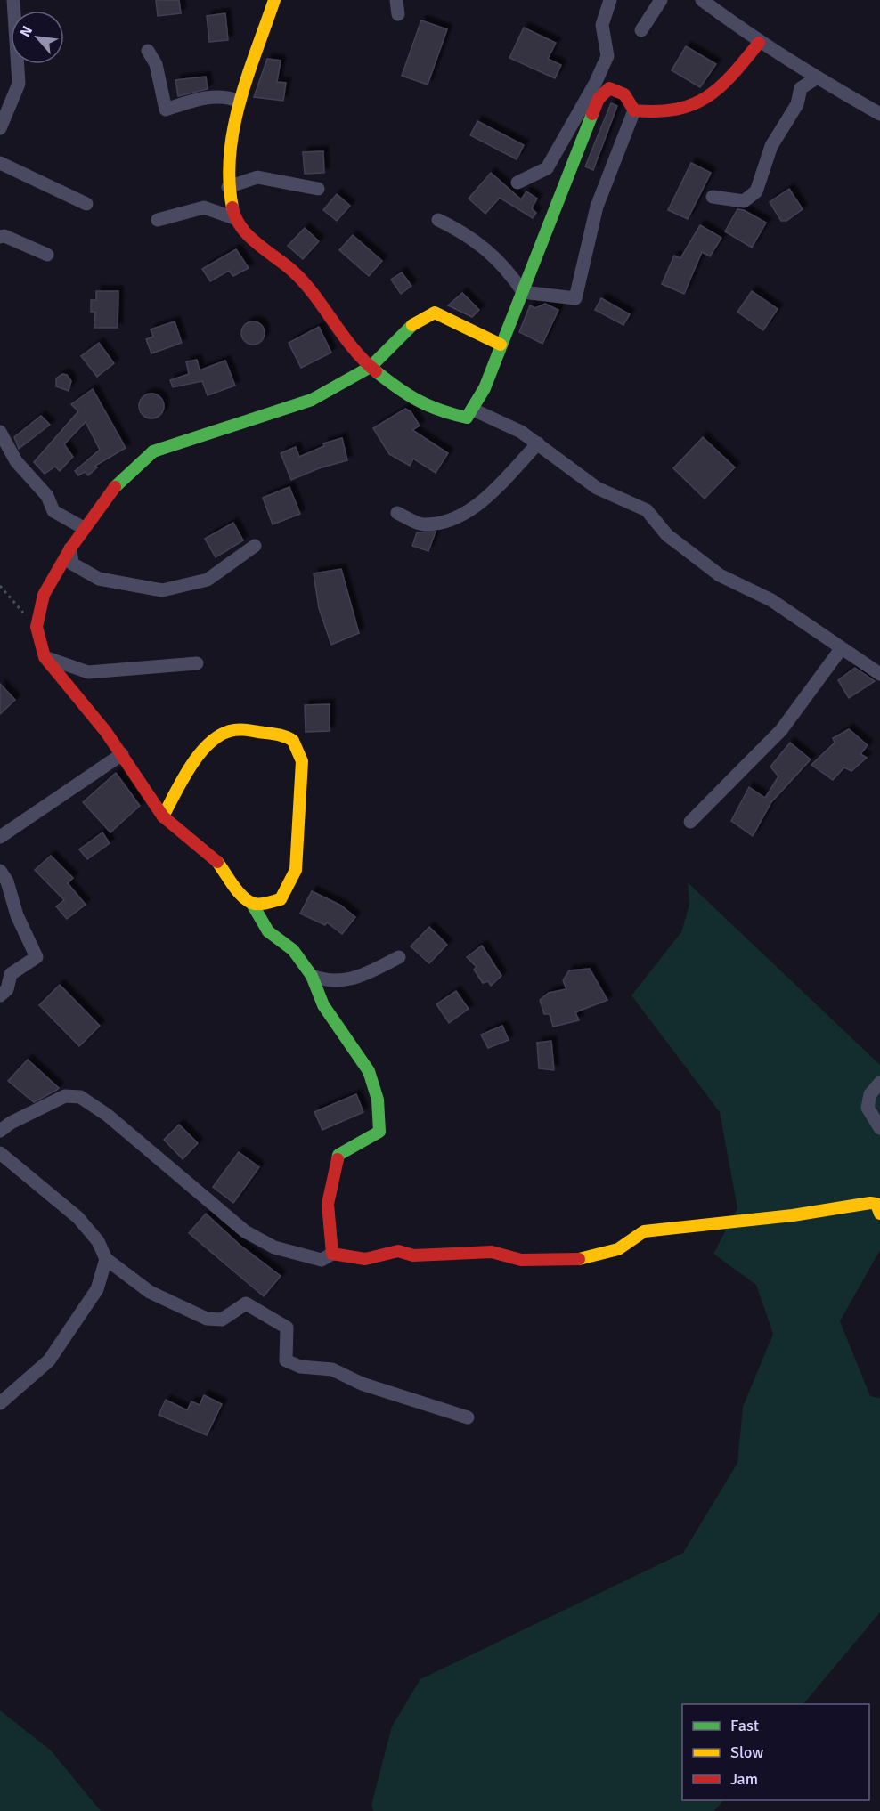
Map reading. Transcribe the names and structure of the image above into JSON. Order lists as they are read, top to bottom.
{
  "legend": ["Fast", "Slow", "Jam"],
  "north": "top left"
}
